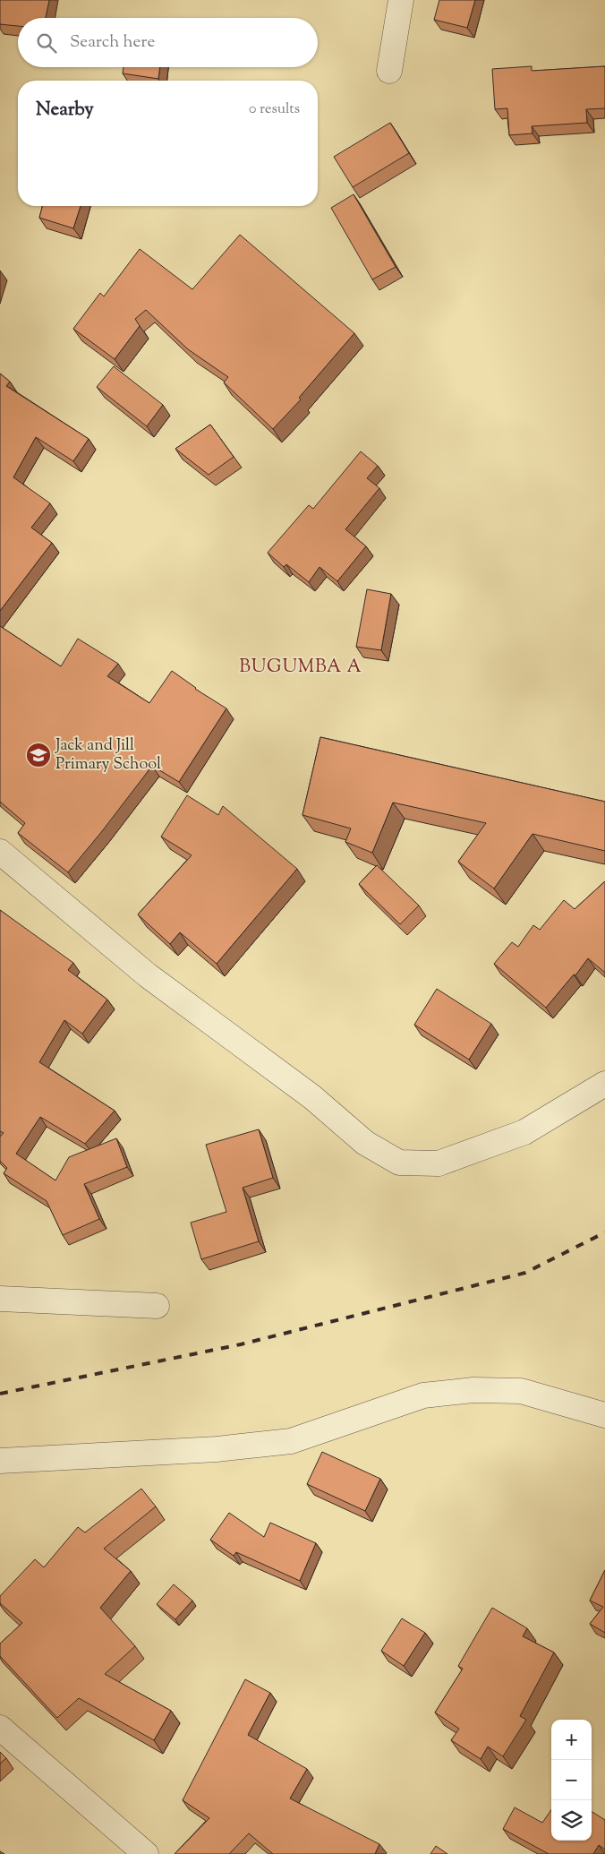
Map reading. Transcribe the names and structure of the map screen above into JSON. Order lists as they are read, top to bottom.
{
  "districts": ["BUGUMBA A"],
  "places": {
    "school or university": ["Jack and Jill Primary School"]
  },
  "page": {
    "search": "Search here",
    "heading": ["Nearby", "0 results"],
    "map_buttons": ["+", "−"]
  }
}
